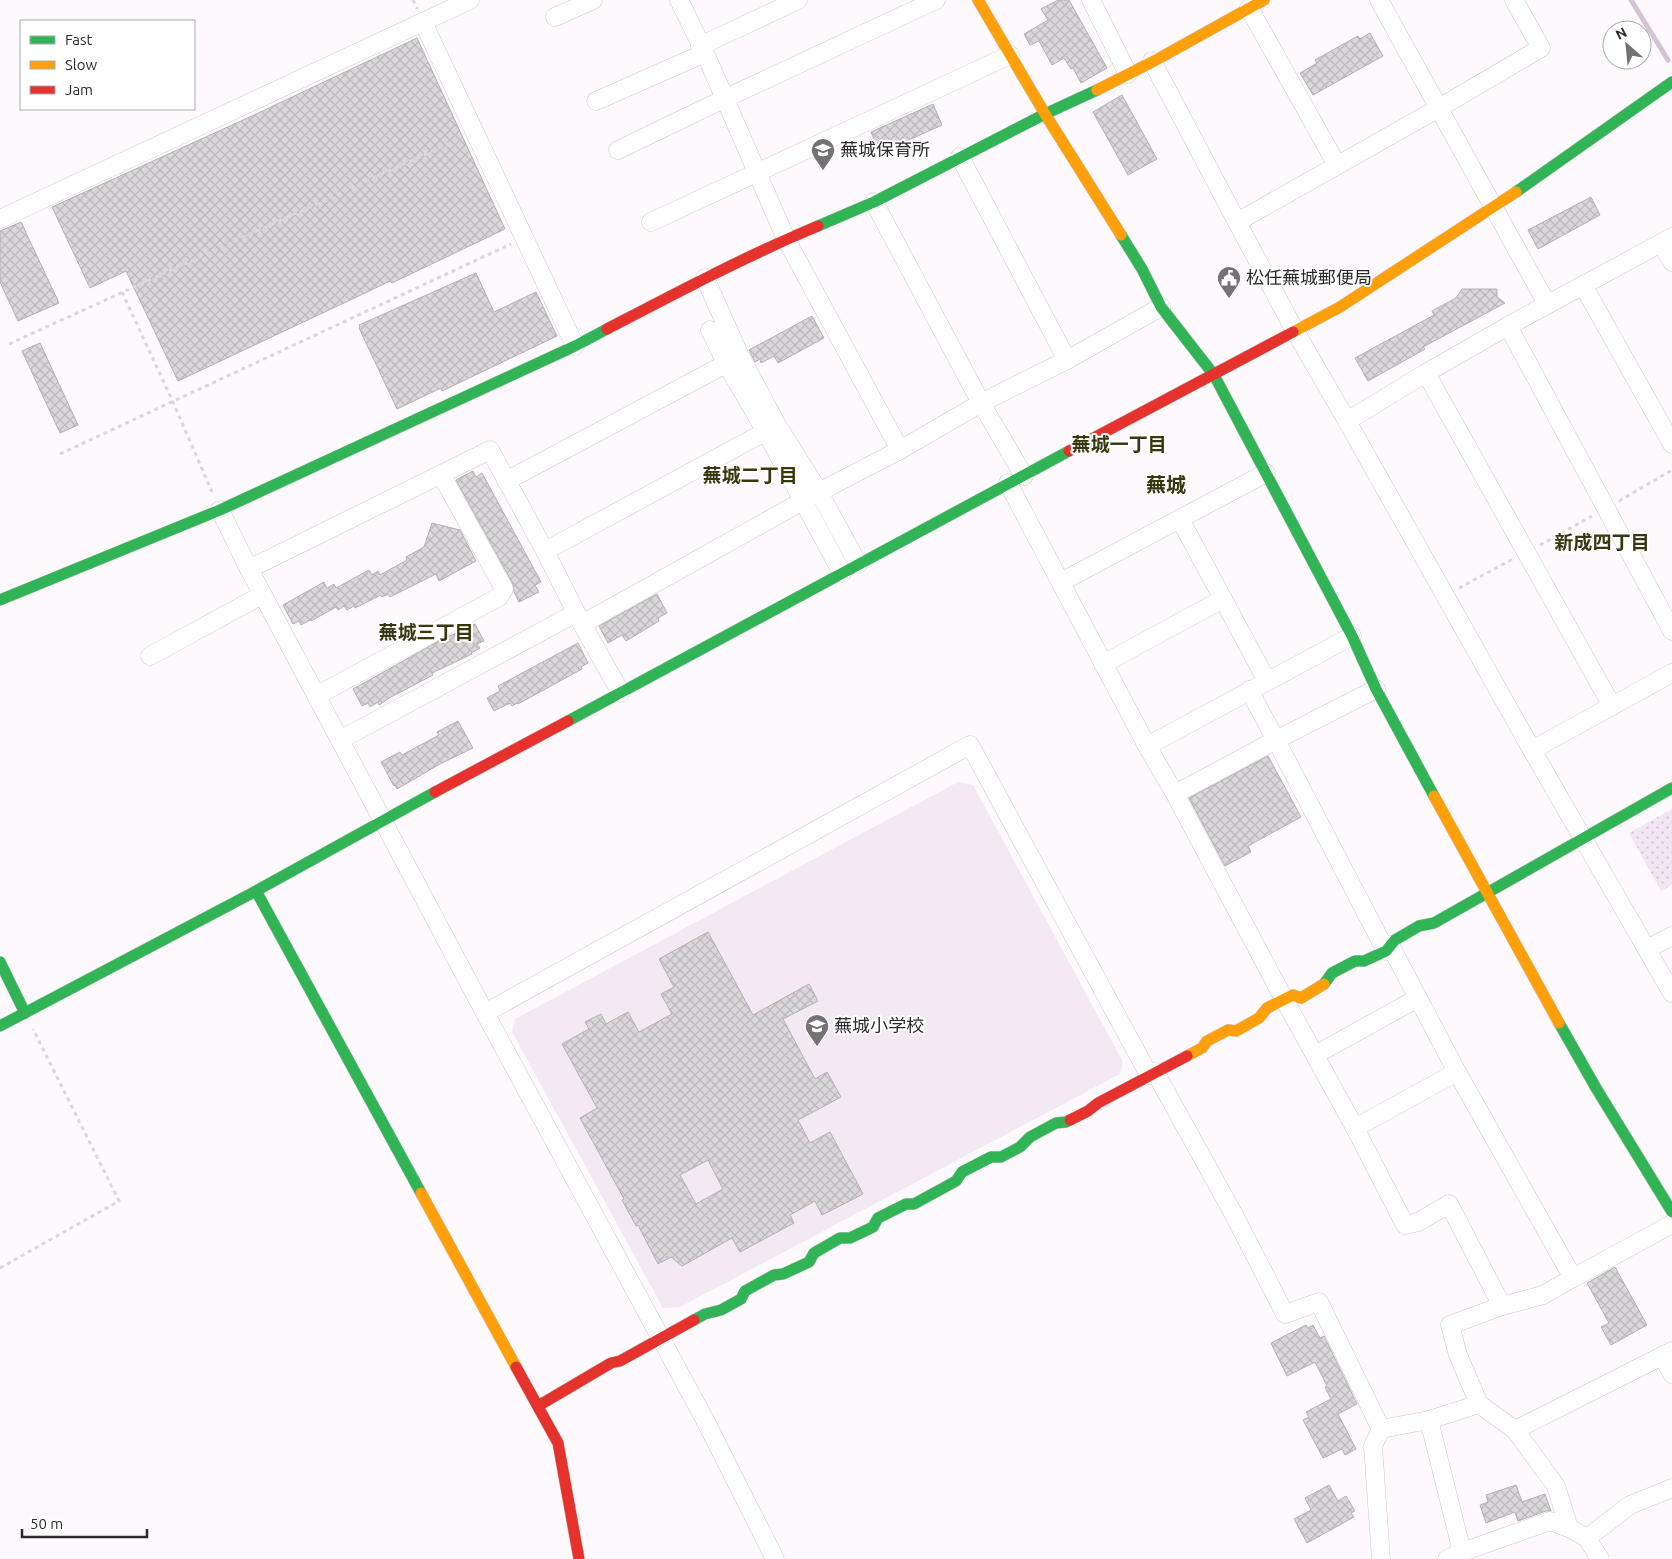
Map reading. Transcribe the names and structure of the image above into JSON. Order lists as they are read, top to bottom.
{
  "districts": [
    "蕪城一丁目",
    "蕪城二丁目",
    "蕪城",
    "新成四丁目",
    "蕪城三丁目"
  ],
  "places": {
    "school or university": ["蕪城保育所", "蕪城小学校"],
    "public building": ["松任蕪城郵便局"]
  },
  "legend": ["Fast", "Slow", "Jam"],
  "scale_bar": "50 m",
  "north": "top left"
}
